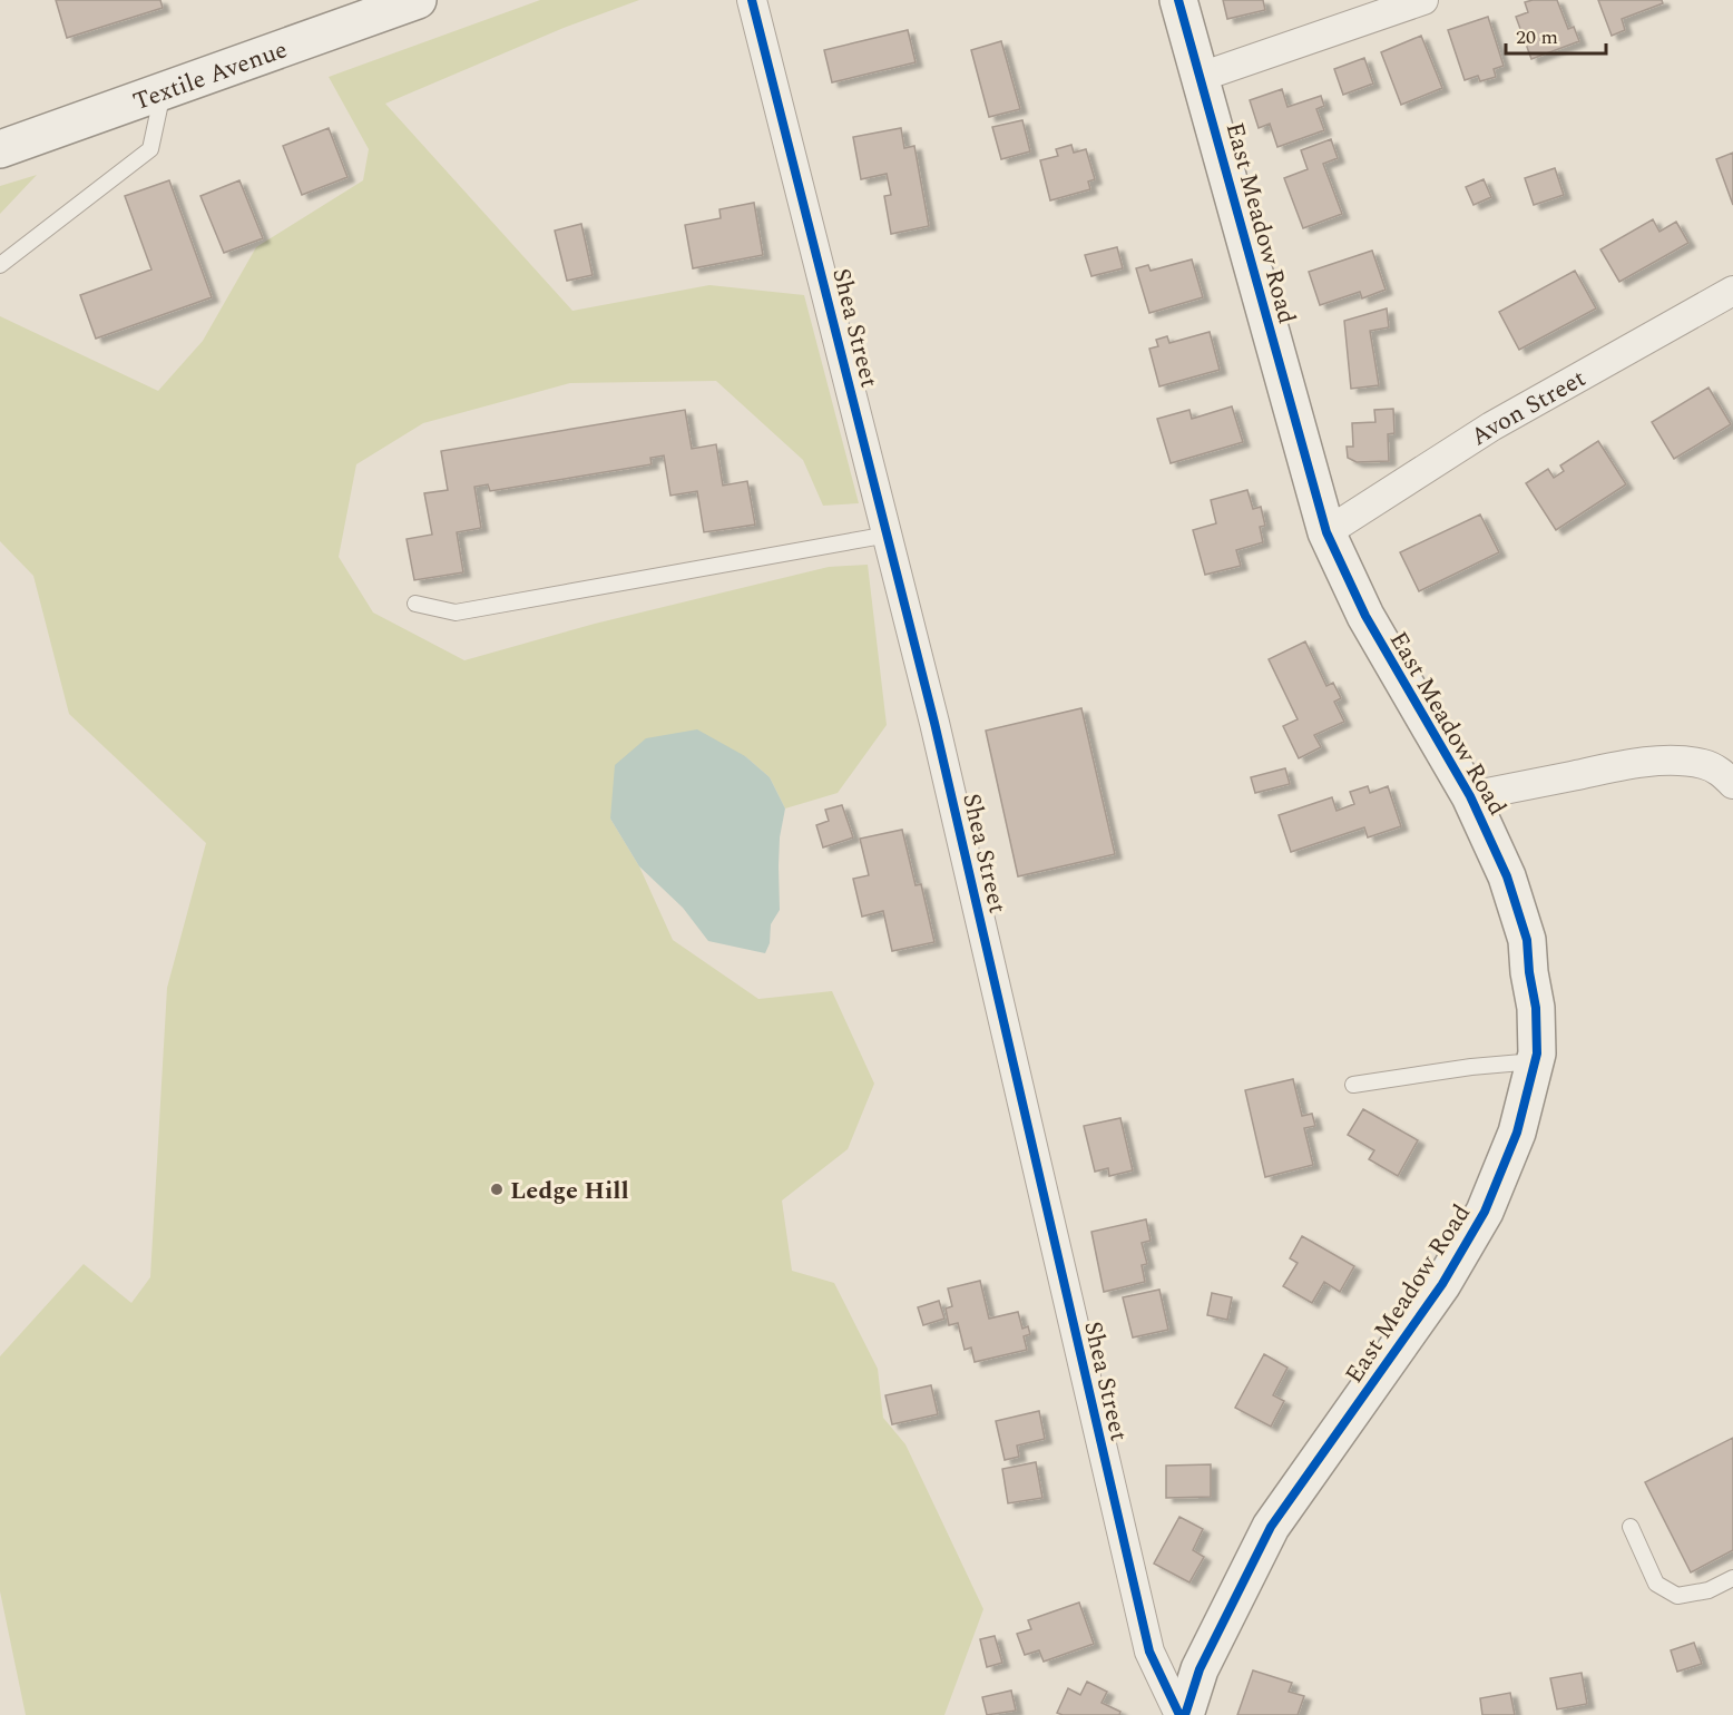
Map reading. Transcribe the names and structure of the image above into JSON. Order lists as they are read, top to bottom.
{
  "streets": {
    "street": [
      "Textile Avenue",
      "East Meadow Road",
      "Shea Street",
      "Avon Street"
    ]
  },
  "crossings": [
    ["East Meadow Road", "Avon Street"]
  ],
  "places": ["Ledge Hill"],
  "scale_bar": "20 m"
}
